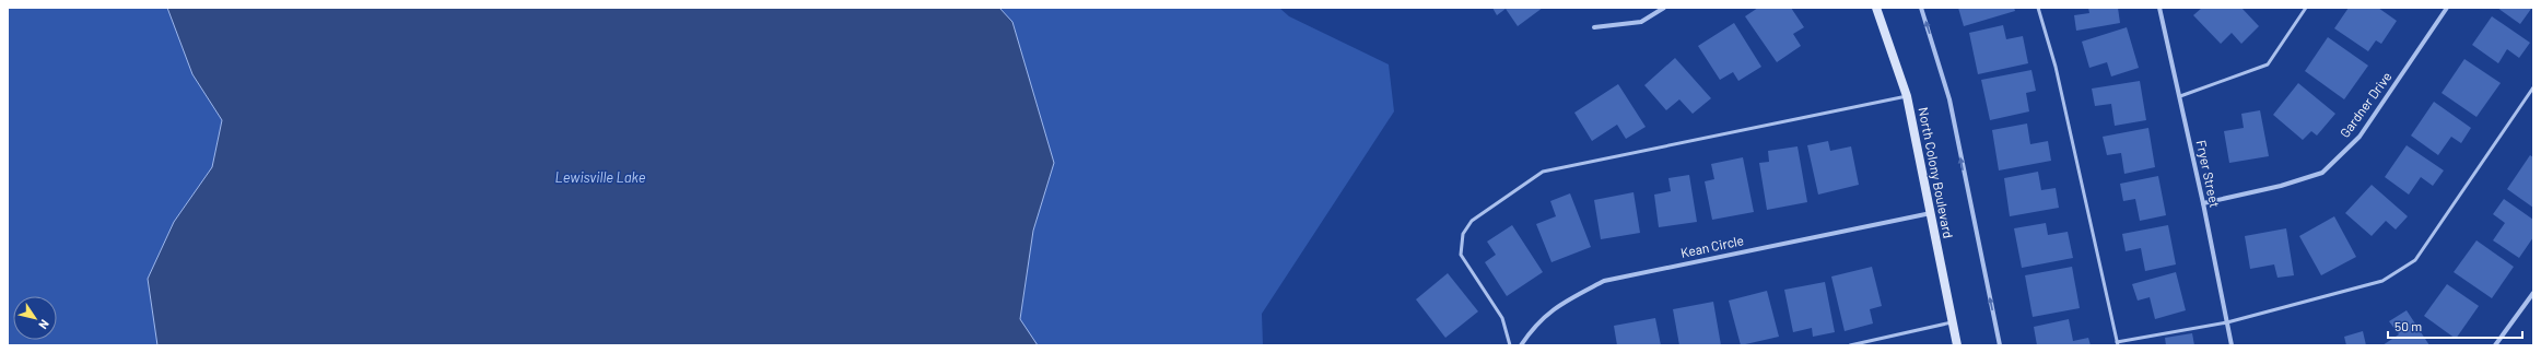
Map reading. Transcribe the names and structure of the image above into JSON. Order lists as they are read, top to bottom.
{
  "streets": {
    "main road": ["North Colony Boulevard"],
    "street": ["Gardner Drive", "Fryer Street", "Kean Circle"]
  },
  "crossings": [
    ["Gardner Drive", "Fryer Street"],
    ["North Colony Boulevard", "Kean Circle"]
  ],
  "water": ["Lewisville Lake"],
  "scale_bar": "50 m",
  "north": "bottom right"
}
